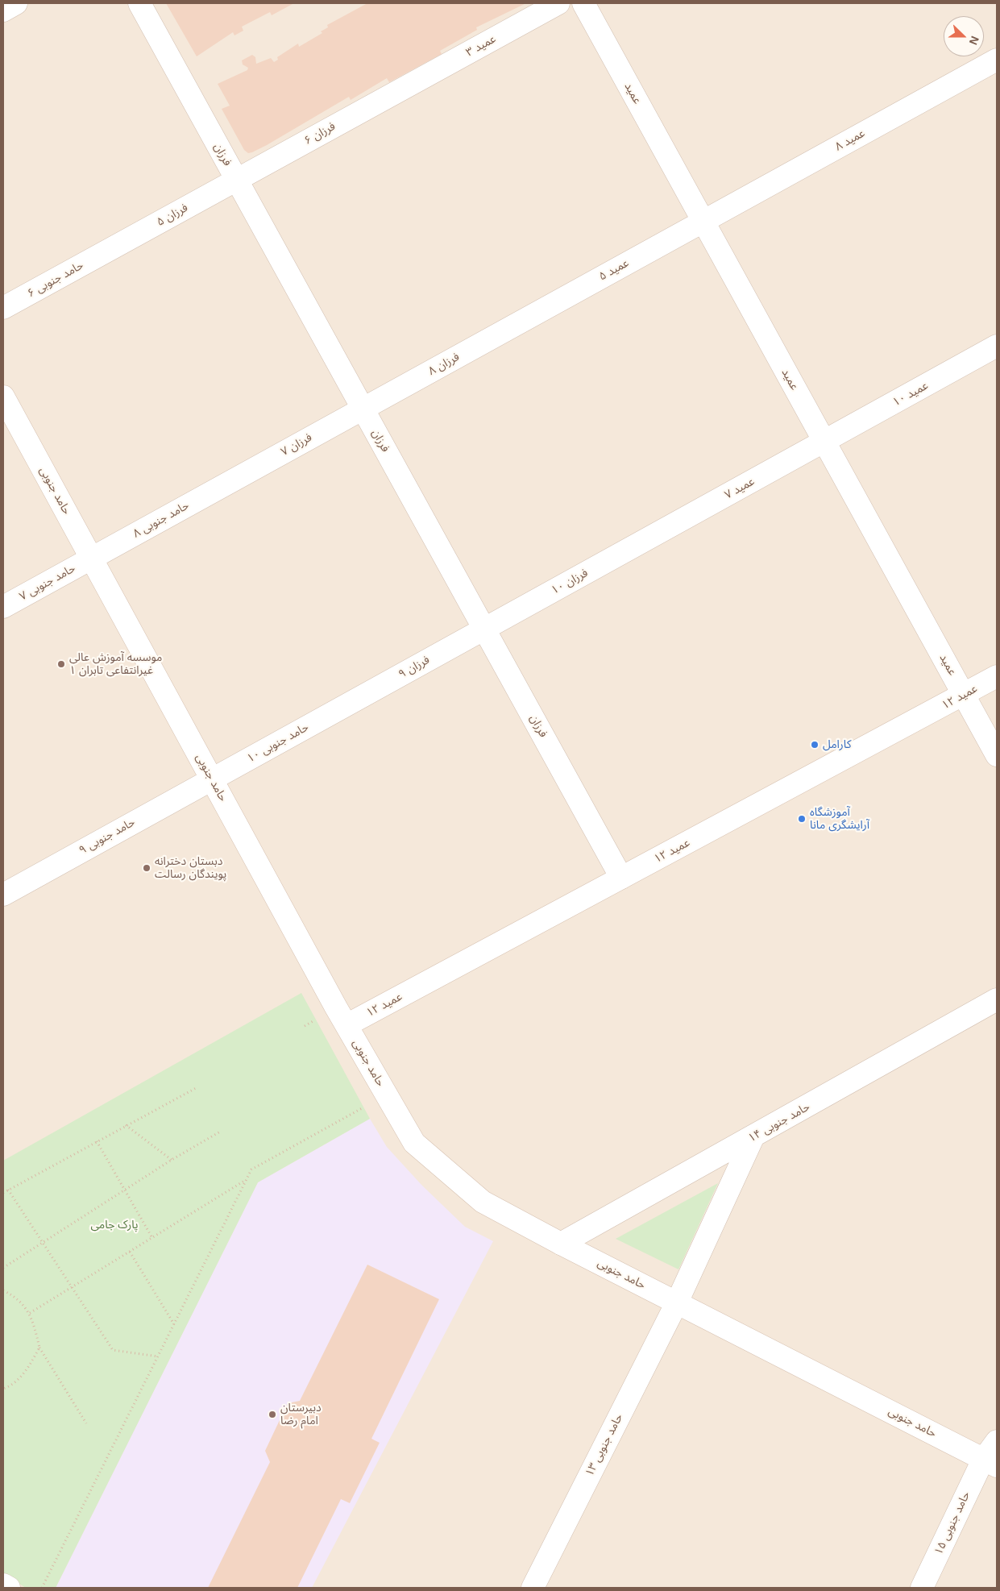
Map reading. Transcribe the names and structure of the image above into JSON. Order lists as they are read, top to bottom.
{
  "streets": {
    "street": [
      "عمید ۳",
      "عمید",
      "فرزان ۶",
      "عمید ۸",
      "فرزان",
      "فرزان ۵",
      "عمید ۵",
      "حامد جنوبی ۶",
      "فرزان ۸",
      "عمید ۱۰",
      "فرزان ۷",
      "عمید ۷",
      "حامد جنوبی",
      "حامد جنوبی ۸",
      "فرزان ۱۰",
      "حامد جنوبی ۷",
      "فرزان ۹",
      "عمید ۱۲",
      "حامد جنوبی ۱۰",
      "حامد جنوبی ۹",
      "حامد جنوبی ۱۴",
      "حامد جنوبی ۱۳",
      "حامد جنوبی ۱۵"
    ]
  },
  "crossings": [
    ["عمید ۳", "فرزان ۶"],
    ["عمید", "عمید ۸"],
    ["عمید", "عمید ۵"],
    ["عمید", "عمید ۱۰"],
    ["عمید", "عمید ۷"],
    ["عمید", "عمید ۱۲"],
    ["فرزان ۶", "فرزان"],
    ["فرزان ۶", "فرزان ۵"],
    ["عمید ۸", "عمید ۵"],
    ["فرزان", "فرزان ۵"],
    ["فرزان", "فرزان ۸"],
    ["فرزان", "فرزان ۷"],
    ["فرزان", "فرزان ۱۰"],
    ["فرزان", "فرزان ۹"],
    ["فرزان", "عمید ۱۲"],
    ["فرزان ۵", "حامد جنوبی ۶"],
    ["عمید ۵", "فرزان ۸"],
    ["فرزان ۸", "فرزان ۷"],
    ["عمید ۱۰", "عمید ۷"],
    ["فرزان ۷", "حامد جنوبی ۸"],
    ["عمید ۷", "فرزان ۱۰"],
    ["حامد جنوبی", "حامد جنوبی ۸"],
    ["حامد جنوبی", "حامد جنوبی ۷"],
    ["حامد جنوبی", "عمید ۱۲"],
    ["حامد جنوبی", "حامد جنوبی ۱۰"],
    ["حامد جنوبی", "حامد جنوبی ۹"],
    ["حامد جنوبی", "حامد جنوبی ۱۴"],
    ["حامد جنوبی", "حامد جنوبی ۱۳"],
    ["حامد جنوبی", "حامد جنوبی ۱۵"],
    ["حامد جنوبی ۸", "حامد جنوبی ۷"],
    ["فرزان ۱۰", "فرزان ۹"],
    ["فرزان ۹", "حامد جنوبی ۱۰"],
    ["حامد جنوبی ۱۰", "حامد جنوبی ۹"],
    ["حامد جنوبی ۱۴", "حامد جنوبی ۱۳"]
  ],
  "parks": ["پارک جامی"],
  "places": [
    "موسسه آموزش عالی غیرانتفاعی تابران ۱",
    "کارامل",
    "آموزشگاه آرایشگری مانا",
    "دبستان دخترانه پویندگان رسالت",
    "دبیرستان امام رضا"
  ],
  "north": "right"
}
